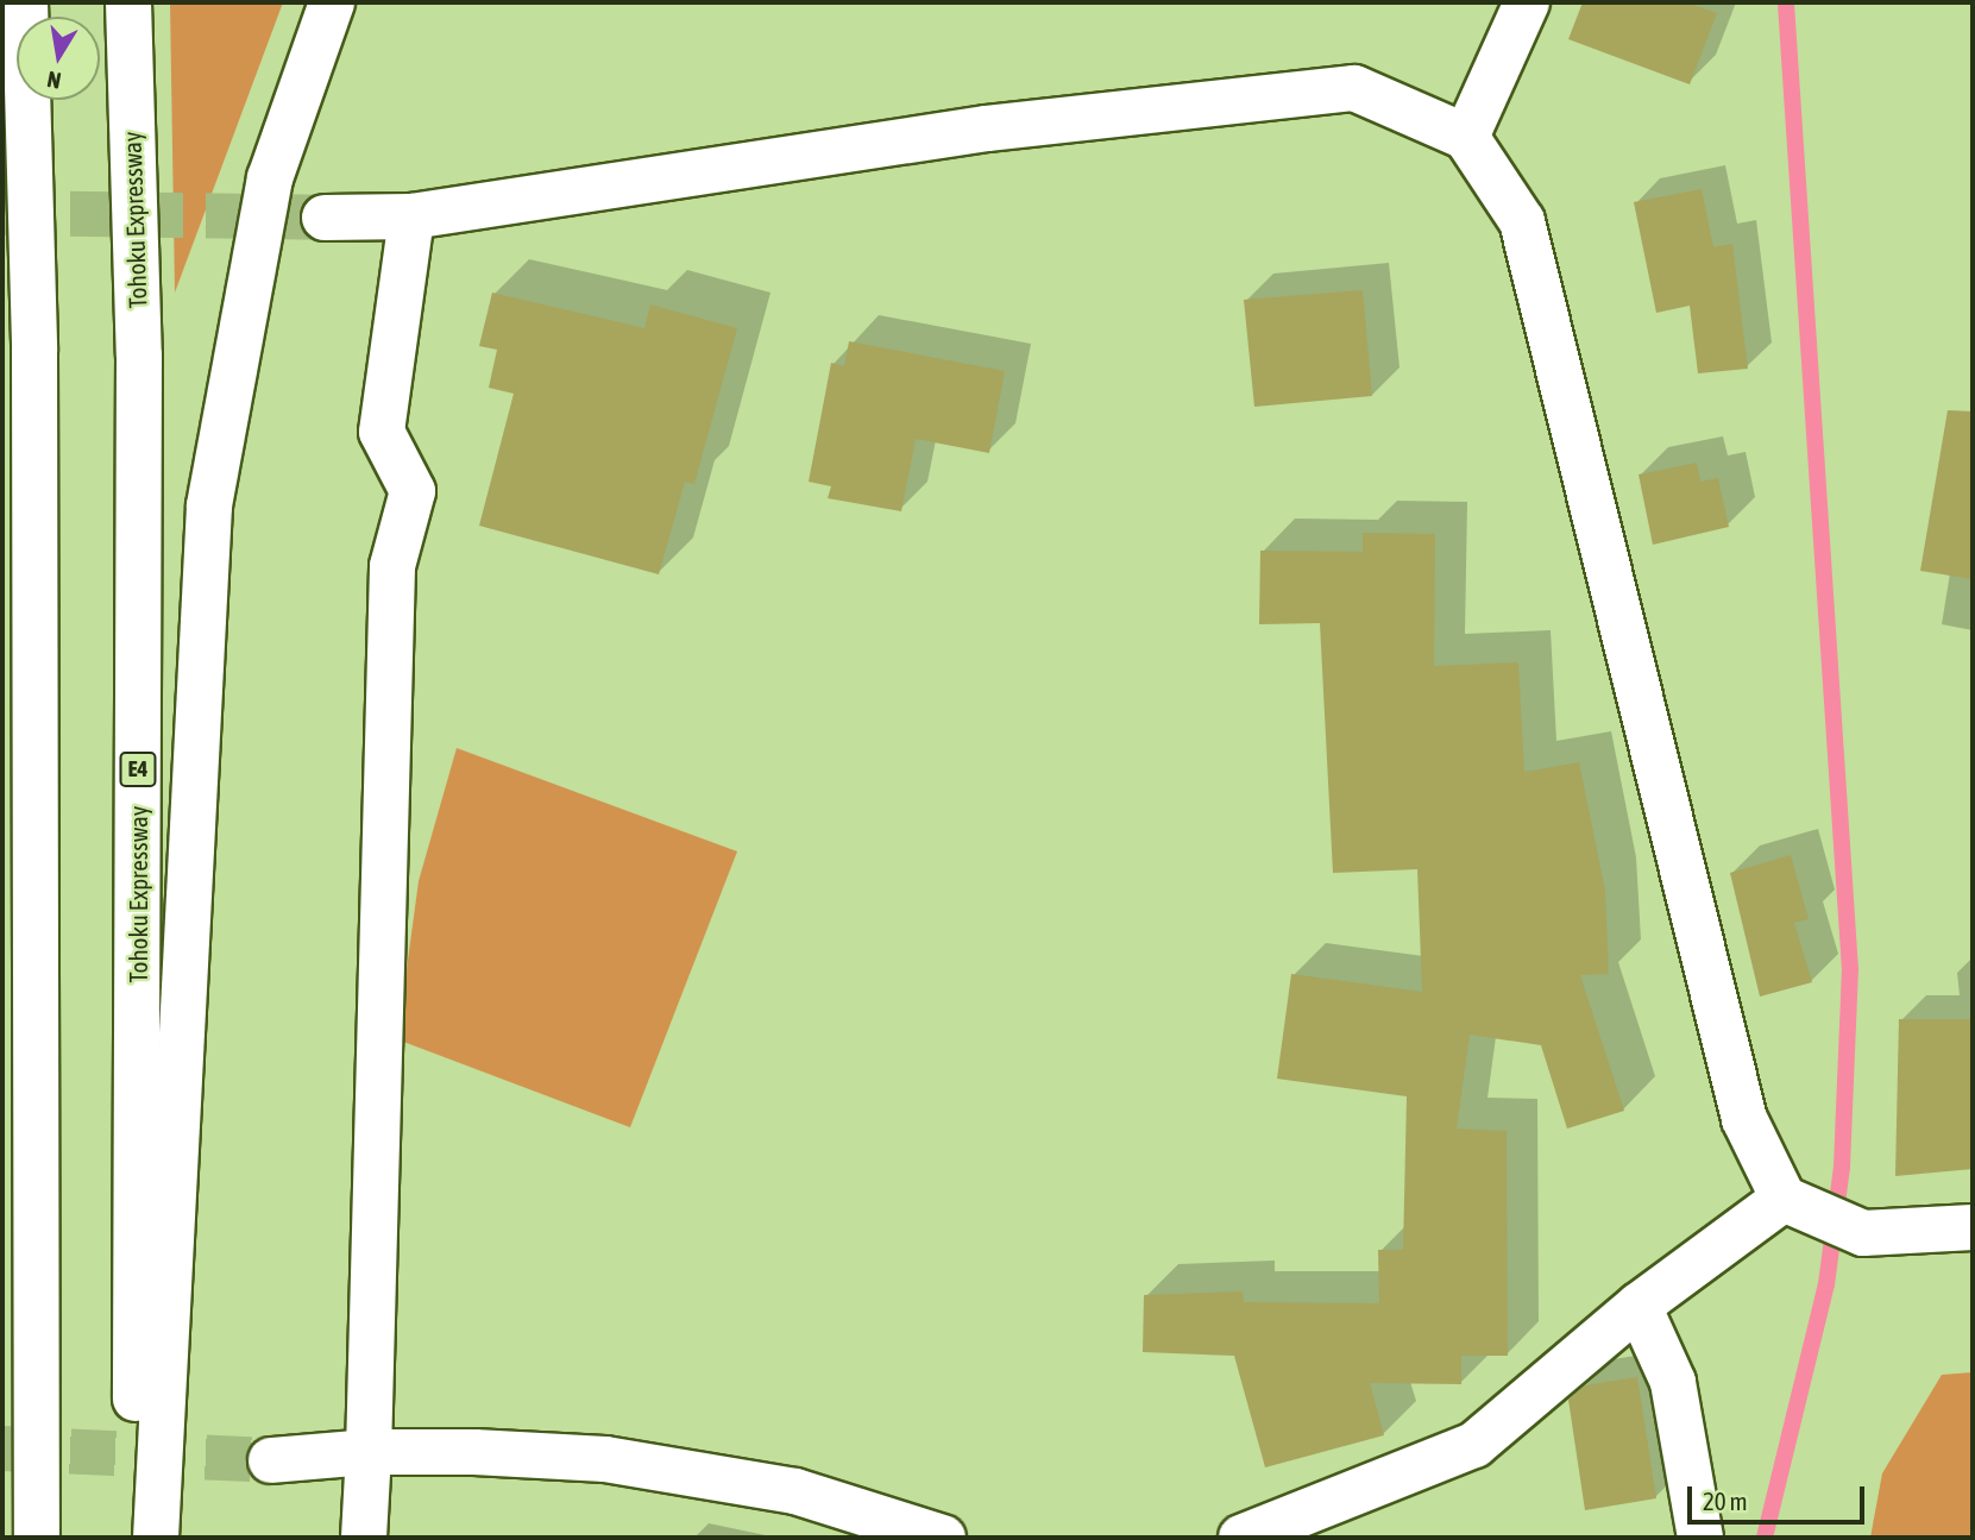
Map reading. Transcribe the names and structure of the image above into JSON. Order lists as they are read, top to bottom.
{
  "streets": {
    "main road": ["Tohoku Expressway", "E4"]
  },
  "scale_bar": "20 m",
  "north": "bottom"
}
